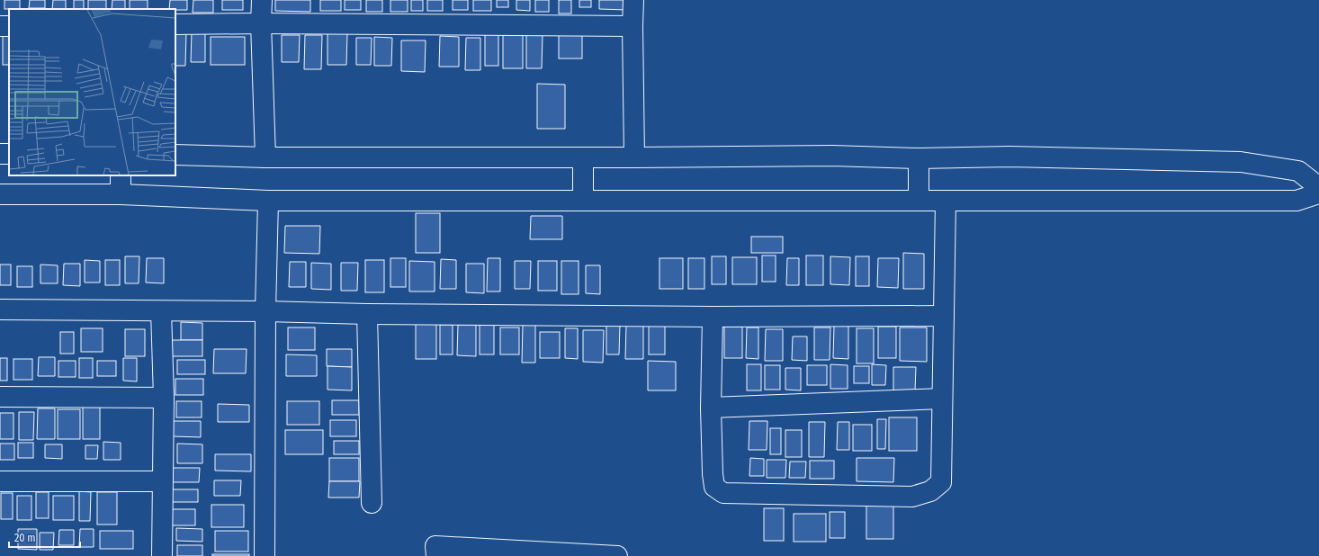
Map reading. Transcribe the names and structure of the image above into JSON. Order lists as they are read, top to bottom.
{
  "scale_bar": "20 m"
}
